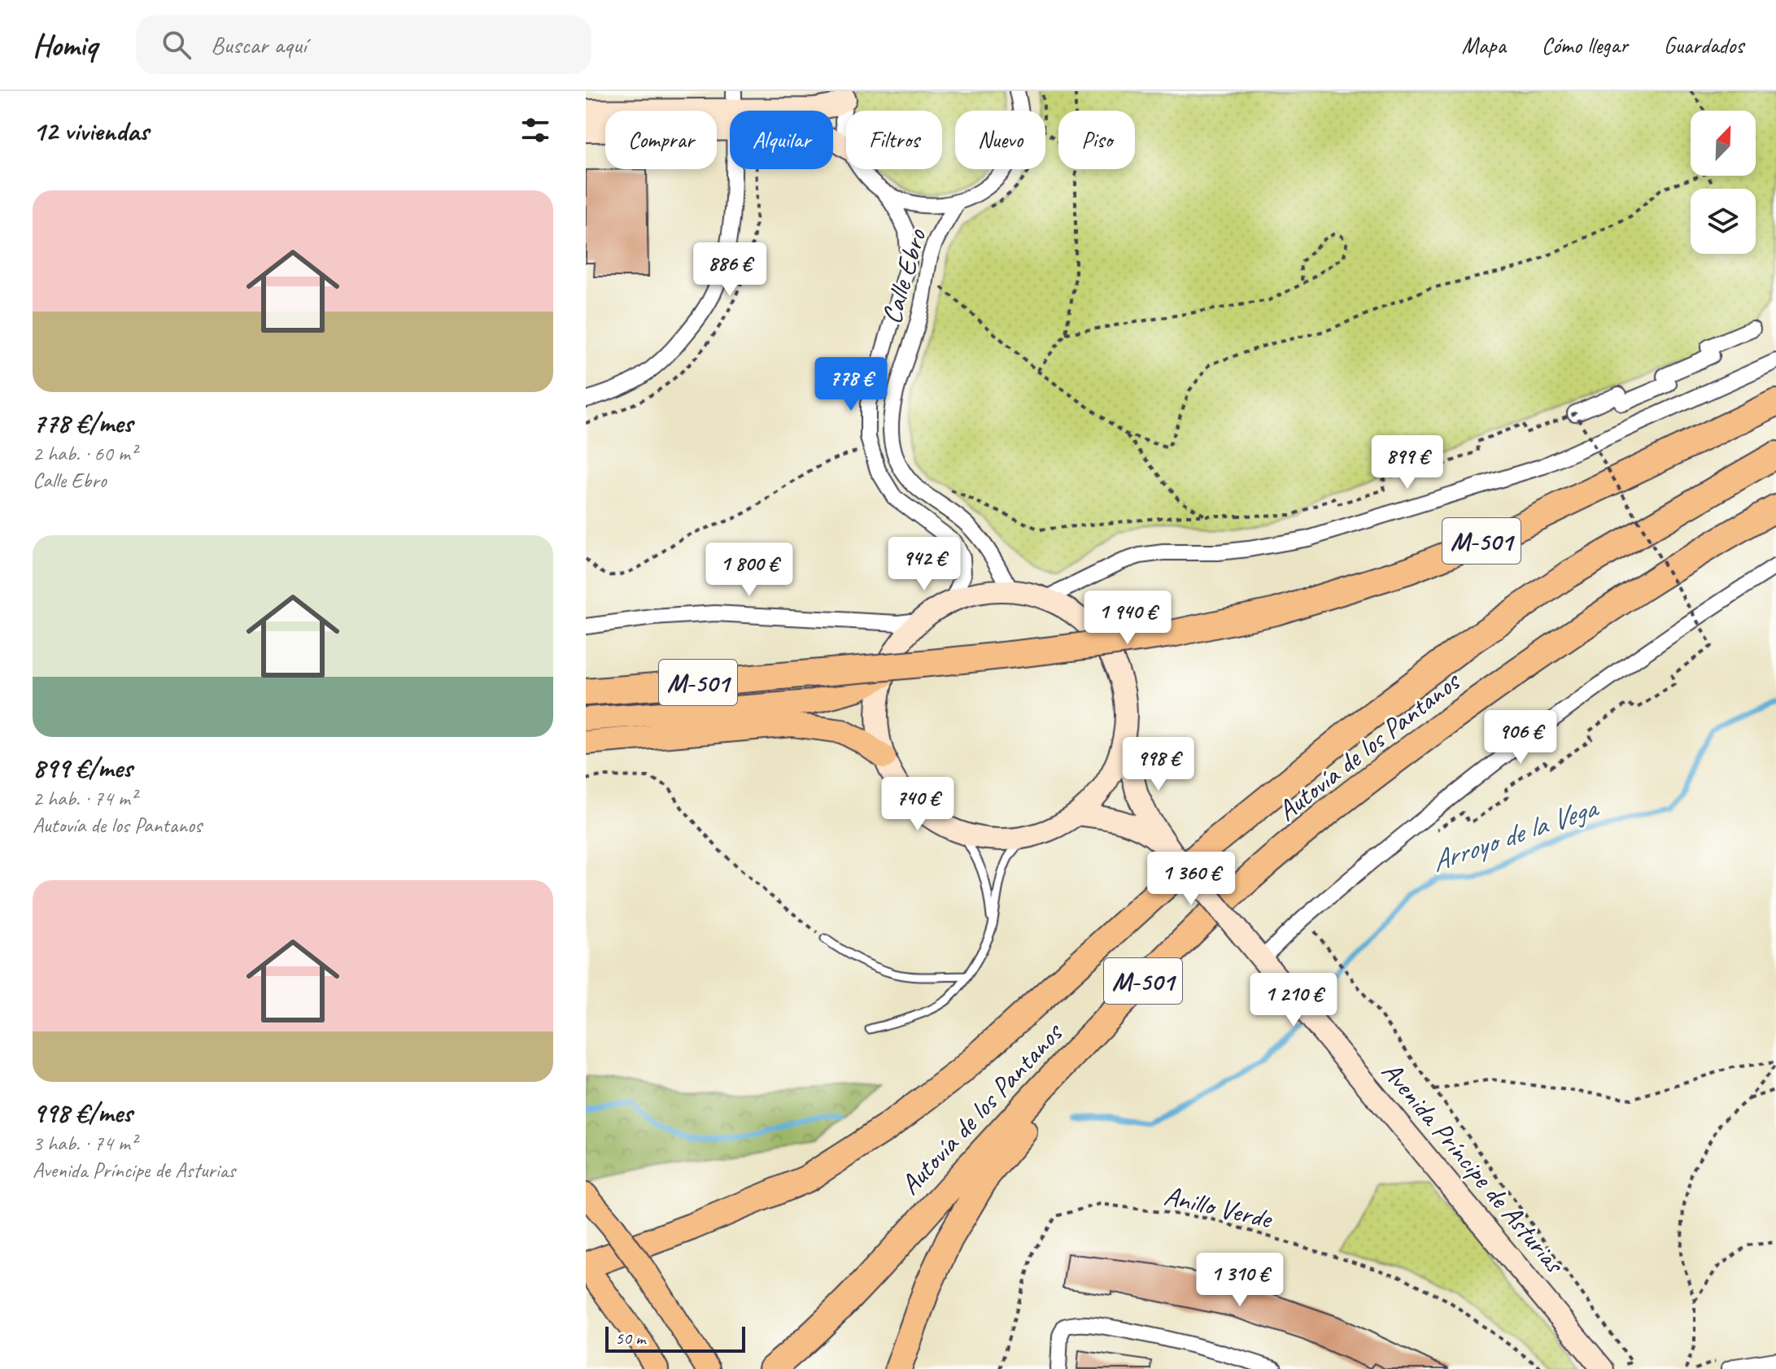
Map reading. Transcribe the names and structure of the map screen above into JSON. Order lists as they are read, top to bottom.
{
  "streets": {
    "highway": ["M-501", "Autovía de los Pantanos"],
    "street": ["Calle Ebro", "Avenida Príncipe de Asturias"],
    "path": ["Anillo Verde"]
  },
  "water": ["Arroyo de la Vega"],
  "scale_bar": "50 m",
  "north": "top right",
  "page": {
    "header": "Homiq",
    "search": "Buscar aquí",
    "nav": ["Mapa", "Cómo llegar", "Guardados"],
    "heading": "12 viviendas",
    "chip": [
      "Comprar",
      "Alquilar",
      "Filtros",
      "Nuevo",
      "Piso"
    ],
    "list": [
      {
        "name": "778 €/mes",
        "note": "2 hab. · 60 m² · Calle Ebro"
      },
      {
        "name": "899 €/mes",
        "note": "2 hab. · 74 m² · Autovía de los Pantanos"
      },
      {
        "name": "998 €/mes",
        "note": "3 hab. · 74 m² · Avenida Príncipe de Asturias"
      }
    ],
    "price": [
      "886 €",
      "778 €",
      "899 €",
      "942 €",
      "1 800 €",
      "1 940 €",
      "906 €",
      "998 €",
      "740 €",
      "1 360 €",
      "1 210 €",
      "1 310 €"
    ],
    "scale": "50 m"
  }
}
